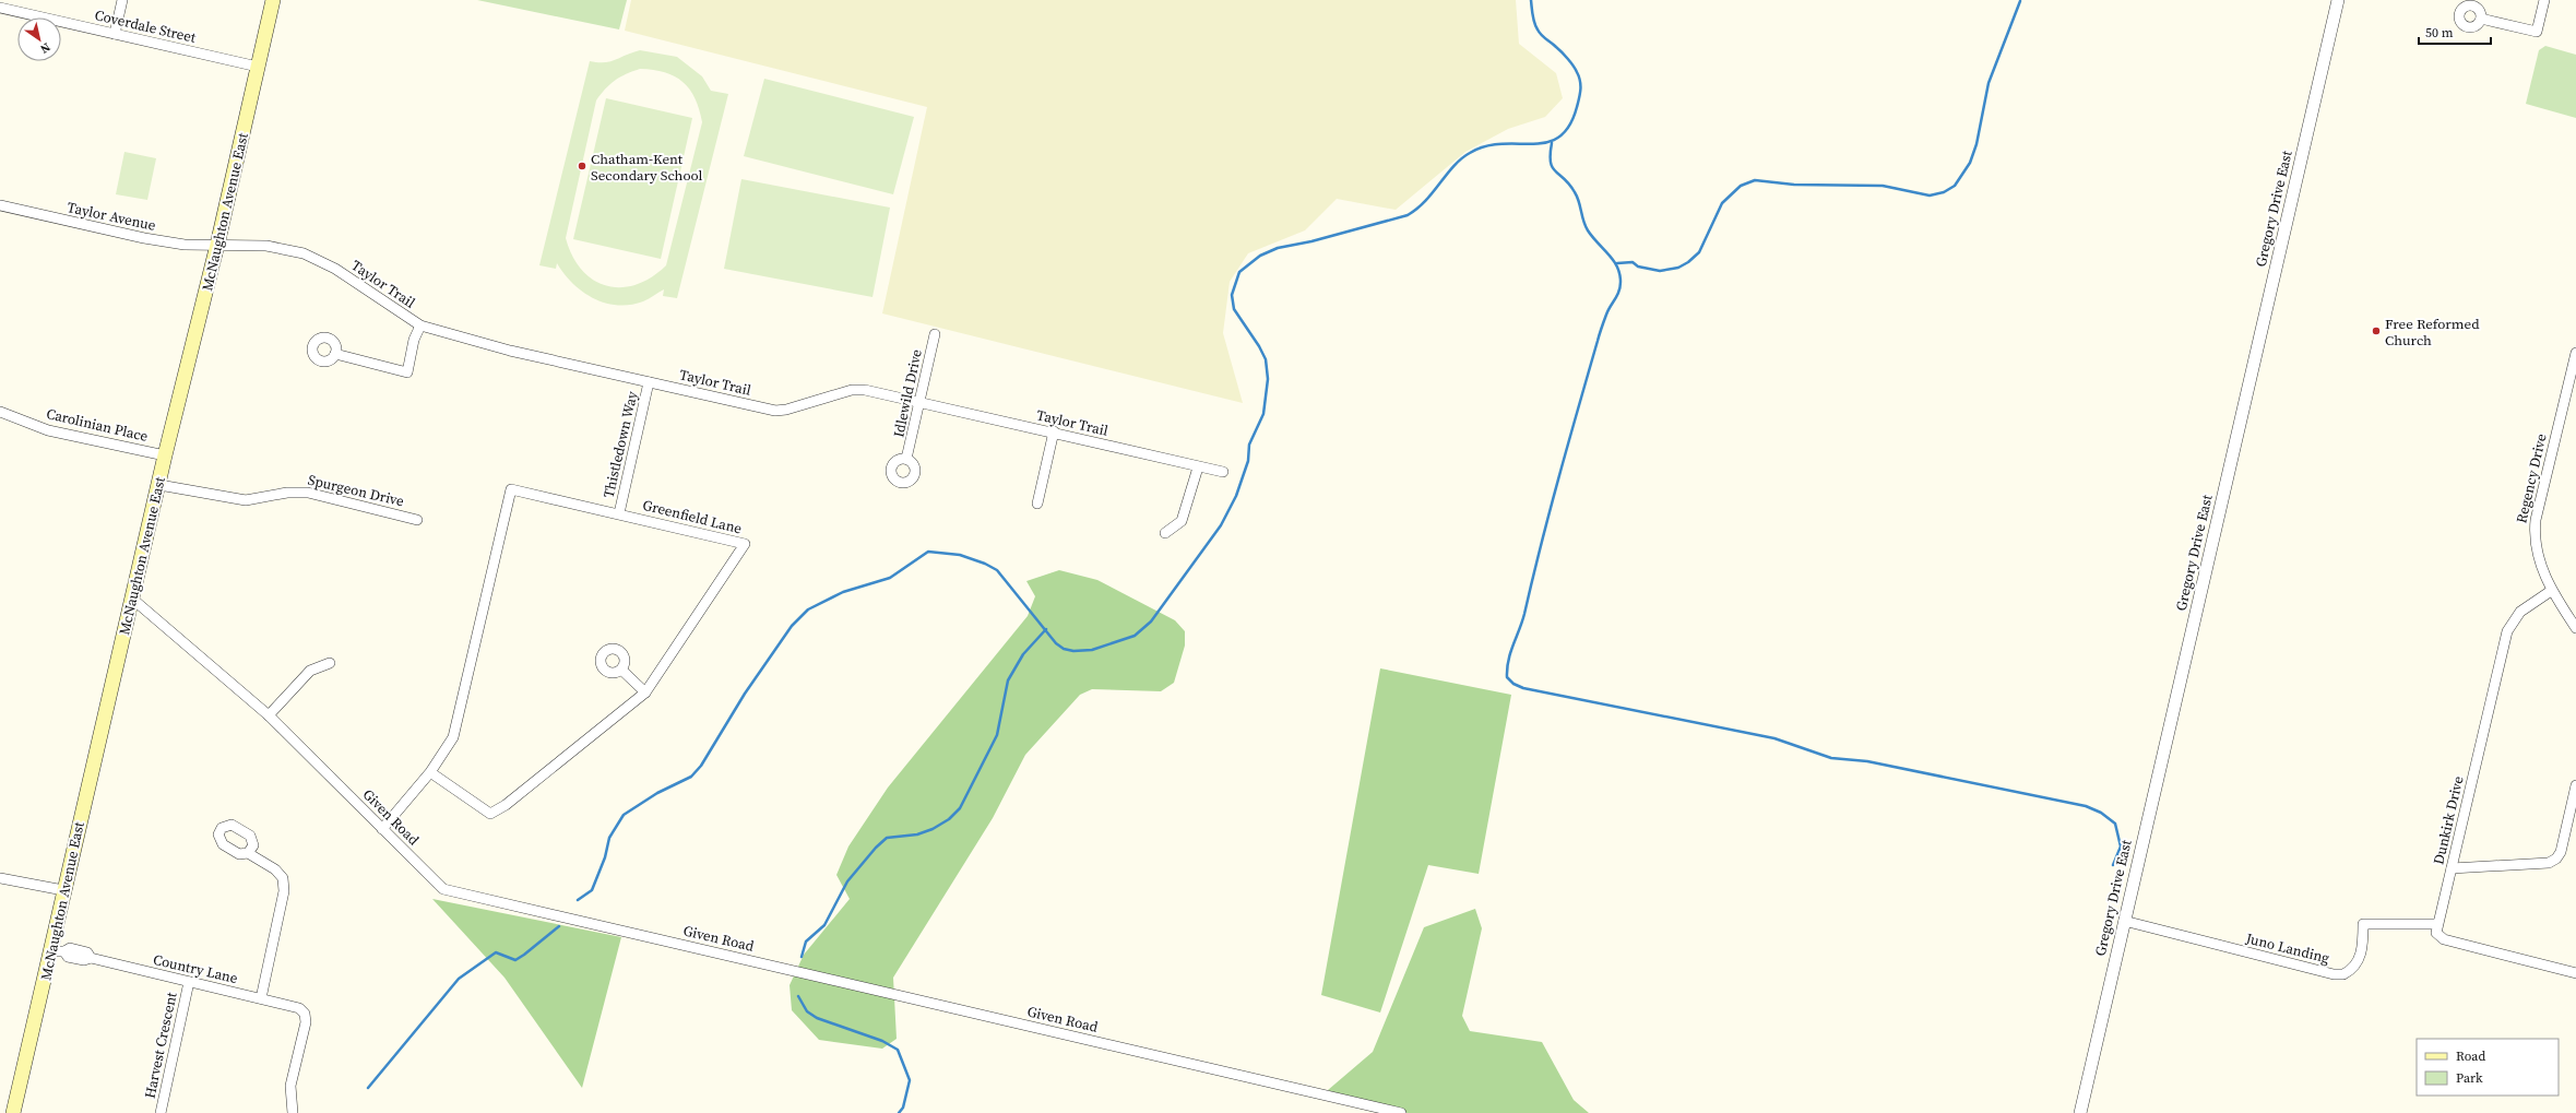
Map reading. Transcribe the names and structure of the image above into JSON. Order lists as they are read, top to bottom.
{
  "streets": {
    "main road": ["McNaughton Avenue East"],
    "street": [
      "Coverdale Street",
      "Gregory Drive East",
      "Taylor Avenue",
      "Taylor Trail",
      "Idlewild Drive",
      "Carolinian Place",
      "Thistledown Way",
      "Regency Drive",
      "Spurgeon Drive",
      "Greenfield Lane",
      "Given Road",
      "Dunkirk Drive",
      "Juno Landing",
      "Country Lane",
      "Harvest Crescent"
    ]
  },
  "crossings": [
    ["Coverdale Street", "McNaughton Avenue East"],
    ["Gregory Drive East", "Juno Landing"],
    ["McNaughton Avenue East", "Taylor Avenue"],
    ["McNaughton Avenue East", "Taylor Trail"],
    ["McNaughton Avenue East", "Carolinian Place"],
    ["McNaughton Avenue East", "Spurgeon Drive"],
    ["McNaughton Avenue East", "Given Road"],
    ["McNaughton Avenue East", "Country Lane"],
    ["Taylor Avenue", "Taylor Trail"],
    ["Taylor Trail", "Idlewild Drive"],
    ["Taylor Trail", "Thistledown Way"],
    ["Thistledown Way", "Greenfield Lane"],
    ["Regency Drive", "Dunkirk Drive"],
    ["Greenfield Lane", "Given Road"],
    ["Dunkirk Drive", "Juno Landing"],
    ["Country Lane", "Harvest Crescent"]
  ],
  "places": ["Chatham-Kent Secondary School", "Free Reformed Church"],
  "legend": ["Road", "Park"],
  "scale_bar": "50 m",
  "north": "bottom right"
}
